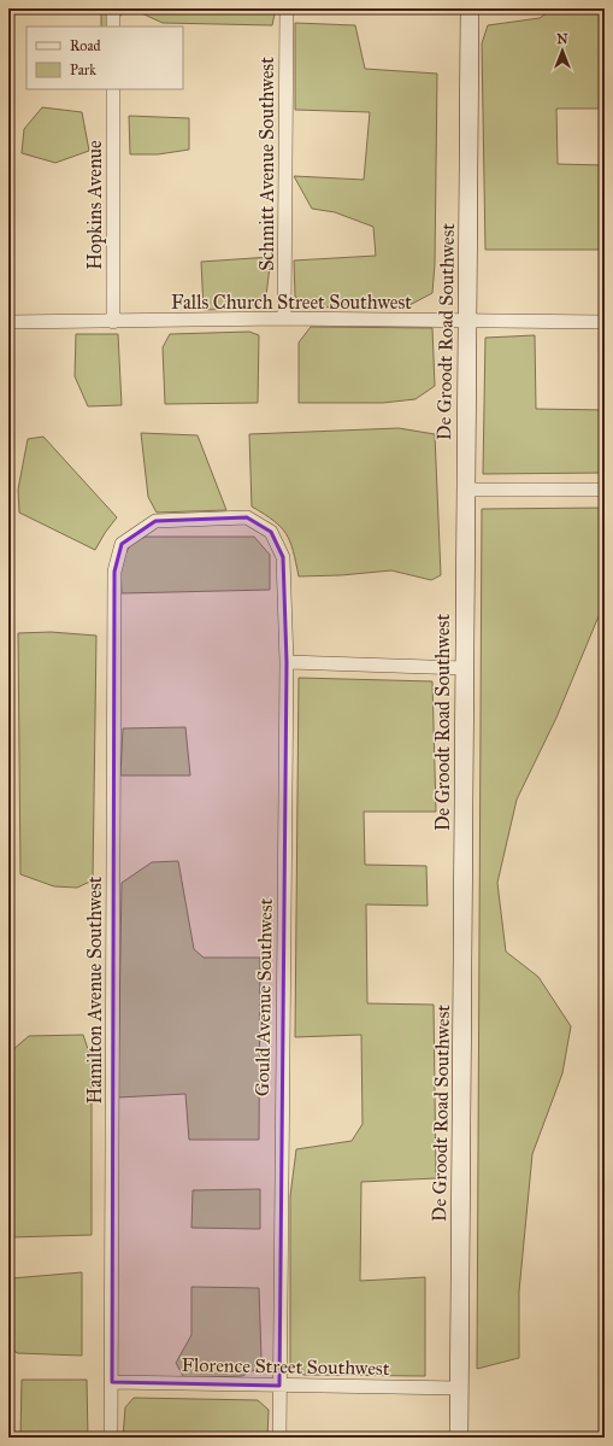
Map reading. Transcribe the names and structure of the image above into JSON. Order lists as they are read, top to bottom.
{
  "streets": {
    "street": [
      "Schmitt Avenue Southwest",
      "Hopkins Avenue",
      "Falls Church Street Southwest",
      "De Groodt Road Southwest",
      "Hamilton Avenue Southwest",
      "Gould Avenue Southwest",
      "Florence Street Southwest"
    ]
  },
  "crossings": [
    ["Schmitt Avenue Southwest", "Falls Church Street Southwest"],
    ["Hopkins Avenue", "Falls Church Street Southwest"],
    ["Falls Church Street Southwest", "De Groodt Road Southwest"],
    ["De Groodt Road Southwest", "Florence Street Southwest"],
    ["Hamilton Avenue Southwest", "Gould Avenue Southwest"],
    ["Hamilton Avenue Southwest", "Florence Street Southwest"],
    ["Gould Avenue Southwest", "Florence Street Southwest"]
  ],
  "legend": ["Road", "Park"],
  "north": "top"
}
